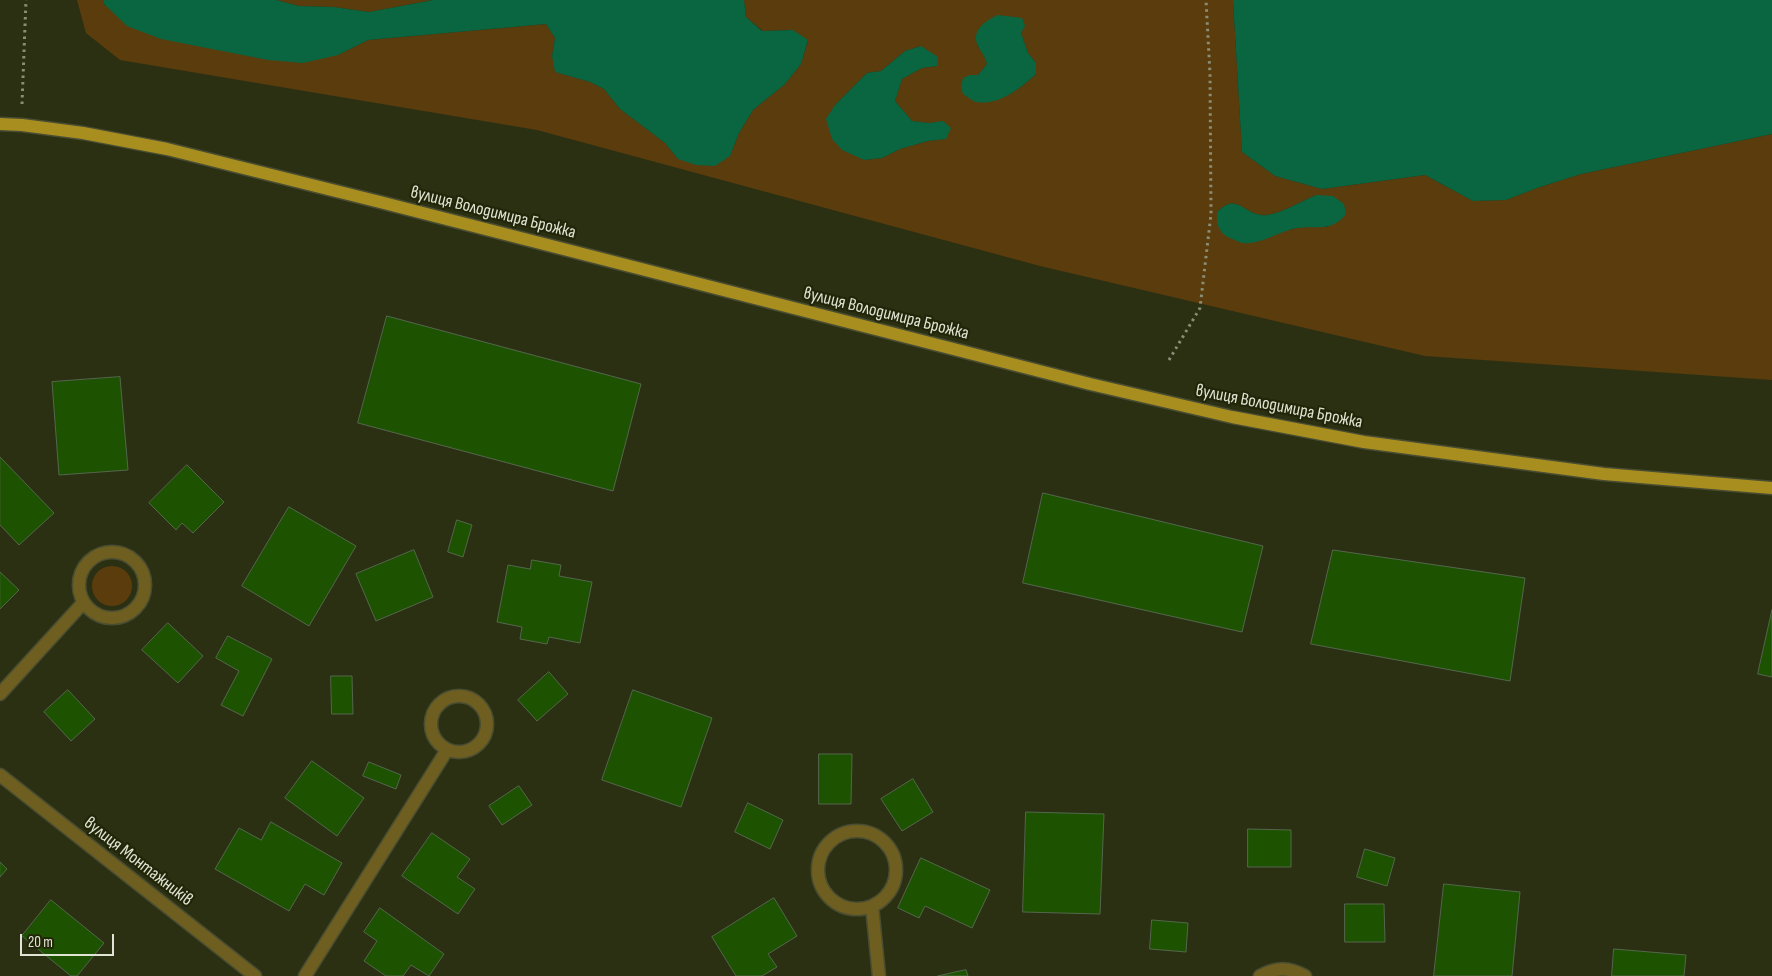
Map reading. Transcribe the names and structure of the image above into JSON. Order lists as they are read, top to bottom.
{
  "streets": {
    "main road": ["вулиця Володимира Брожка"],
    "street": ["вулиця Монтажників"]
  },
  "scale_bar": "20 m"
}
